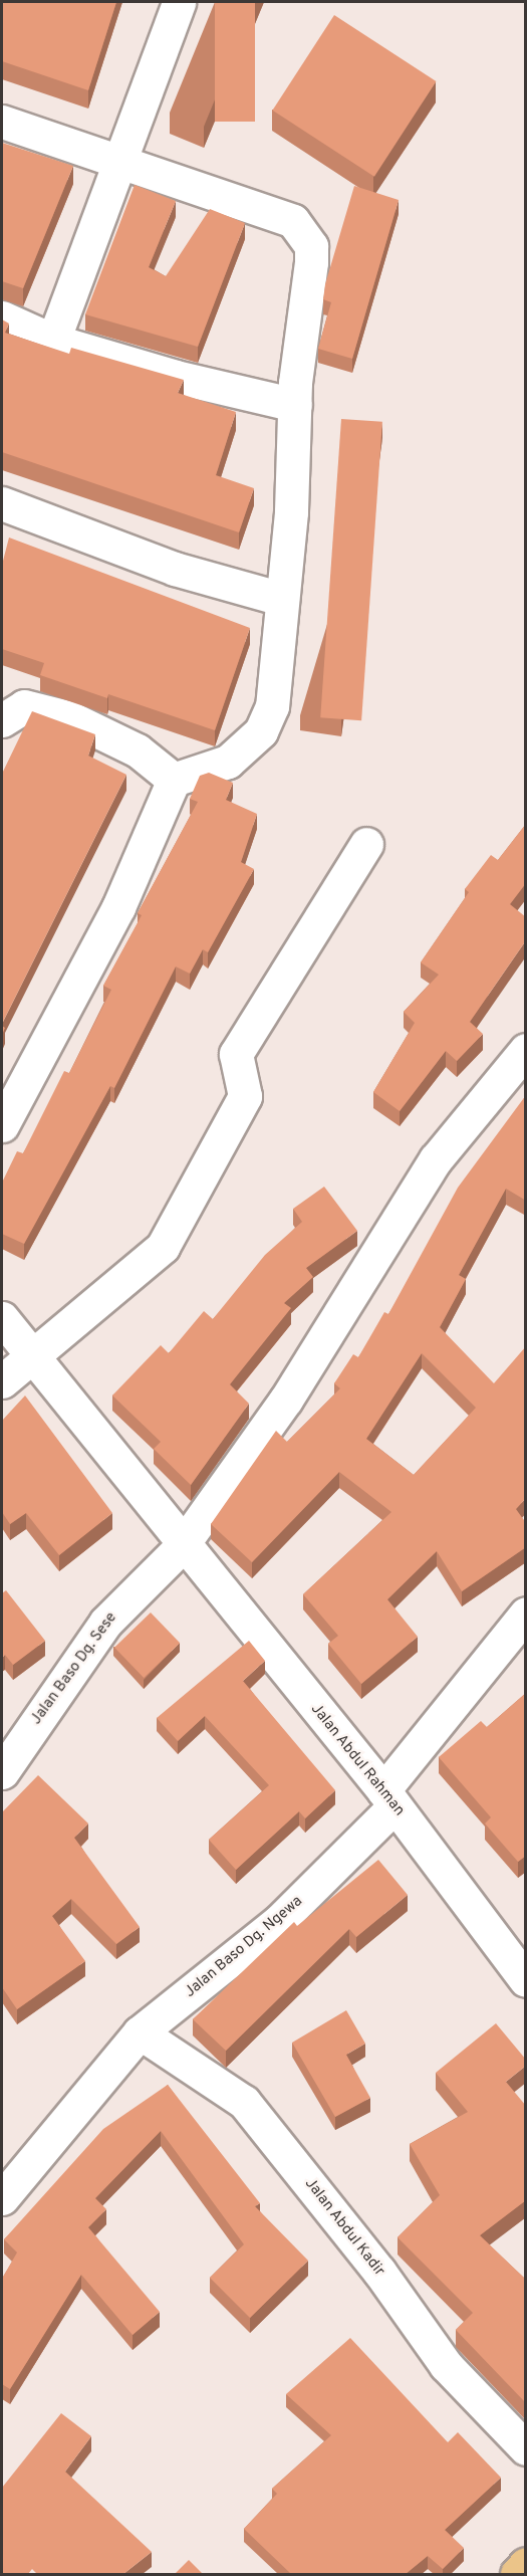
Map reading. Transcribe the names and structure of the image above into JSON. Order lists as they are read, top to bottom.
{
  "streets": {
    "street": [
      "Jalan Baso Dg. Sese",
      "Jalan Abdul Rahman",
      "Jalan Baso Dg. Ngewa",
      "Jalan Abdul Kadir"
    ]
  },
  "crossings": [
    ["Jalan Baso Dg. Sese", "Jalan Abdul Rahman"],
    ["Jalan Abdul Rahman", "Jalan Baso Dg. Ngewa"],
    ["Jalan Baso Dg. Ngewa", "Jalan Abdul Kadir"]
  ]
}
